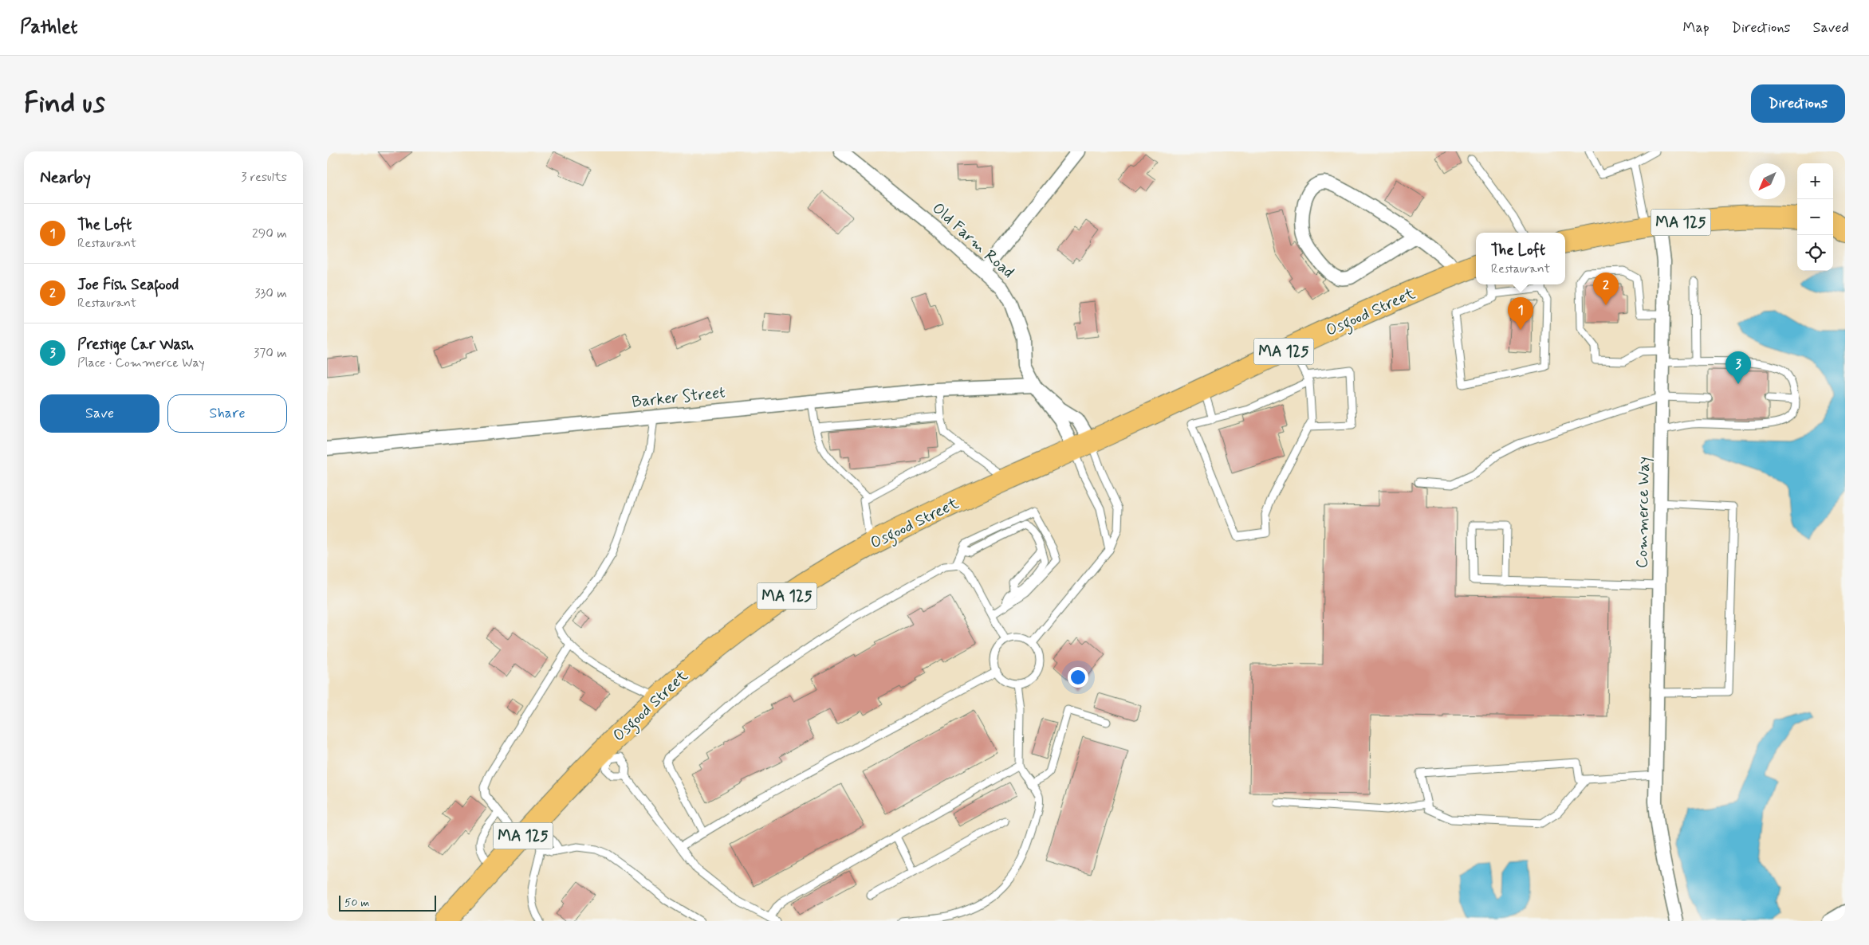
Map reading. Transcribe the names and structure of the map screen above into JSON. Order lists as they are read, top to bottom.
{
  "streets": {
    "highway": ["MA 125", "Osgood Street"],
    "street": ["Old Farm Road", "Barker Street", "Commerce Way"]
  },
  "crossings": [
    ["MA 125", "Commerce Way"],
    ["Old Farm Road", "Barker Street"]
  ],
  "scale_bar": "50 m",
  "north": "bottom left",
  "page": {
    "header": "Pathlet",
    "nav": ["Map", "Directions", "Saved"],
    "buttons": [
      "Directions",
      ["Save", "Share"]
    ],
    "title": "Find us",
    "heading": ["Nearby", "3 results"],
    "map_buttons": ["+", "−"],
    "list": [
      {
        "mark": "1",
        "name": "The Loft",
        "note": "Restaurant",
        "value": "290 m"
      },
      {
        "mark": "2",
        "name": "Joe Fish Seafood",
        "note": "Restaurant",
        "value": "330 m"
      },
      {
        "mark": "3",
        "name": "Prestige Car Wash",
        "note": "Place · Commerce Way",
        "value": "370 m"
      }
    ],
    "popup": ["The Loft", "Restaurant"],
    "pins": ["2", "1", "3"],
    "scale": "50 m"
  }
}
